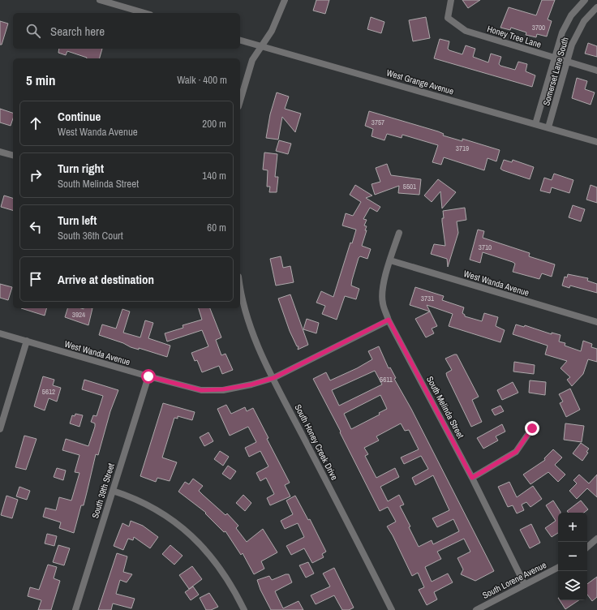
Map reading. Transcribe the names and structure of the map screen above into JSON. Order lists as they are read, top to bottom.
{
  "streets": {
    "street": [
      "Honey Tree Lane",
      "Somerset Lane South",
      "West Grange Avenue",
      "West Wanda Avenue",
      "South Melinda Street",
      "South Honey Creek Drive",
      "South 39th Street",
      "South Lorene Avenue"
    ]
  },
  "crossings": [
    ["Honey Tree Lane", "Somerset Lane South"],
    ["Somerset Lane South", "West Grange Avenue"],
    ["West Wanda Avenue", "South Melinda Street"],
    ["West Wanda Avenue", "South Honey Creek Drive"],
    ["West Wanda Avenue", "South 39th Street"],
    ["South Melinda Street", "South Lorene Avenue"]
  ],
  "house_numbers": [
    "3700",
    "3757",
    "3719",
    "5501",
    "3710",
    "3731",
    "3924",
    "5611",
    "5612"
  ],
  "page": {
    "search": "Search here",
    "heading": ["5 min", "Walk · 400 m"],
    "list": [
      ["Continue", "West Wanda Avenue", "200 m"],
      ["Turn right", "South Melinda Street", "140 m"],
      ["Turn left", "South 36th Court", "60 m"],
      "Arrive at destination"
    ],
    "map_buttons": ["+", "−"]
  }
}
